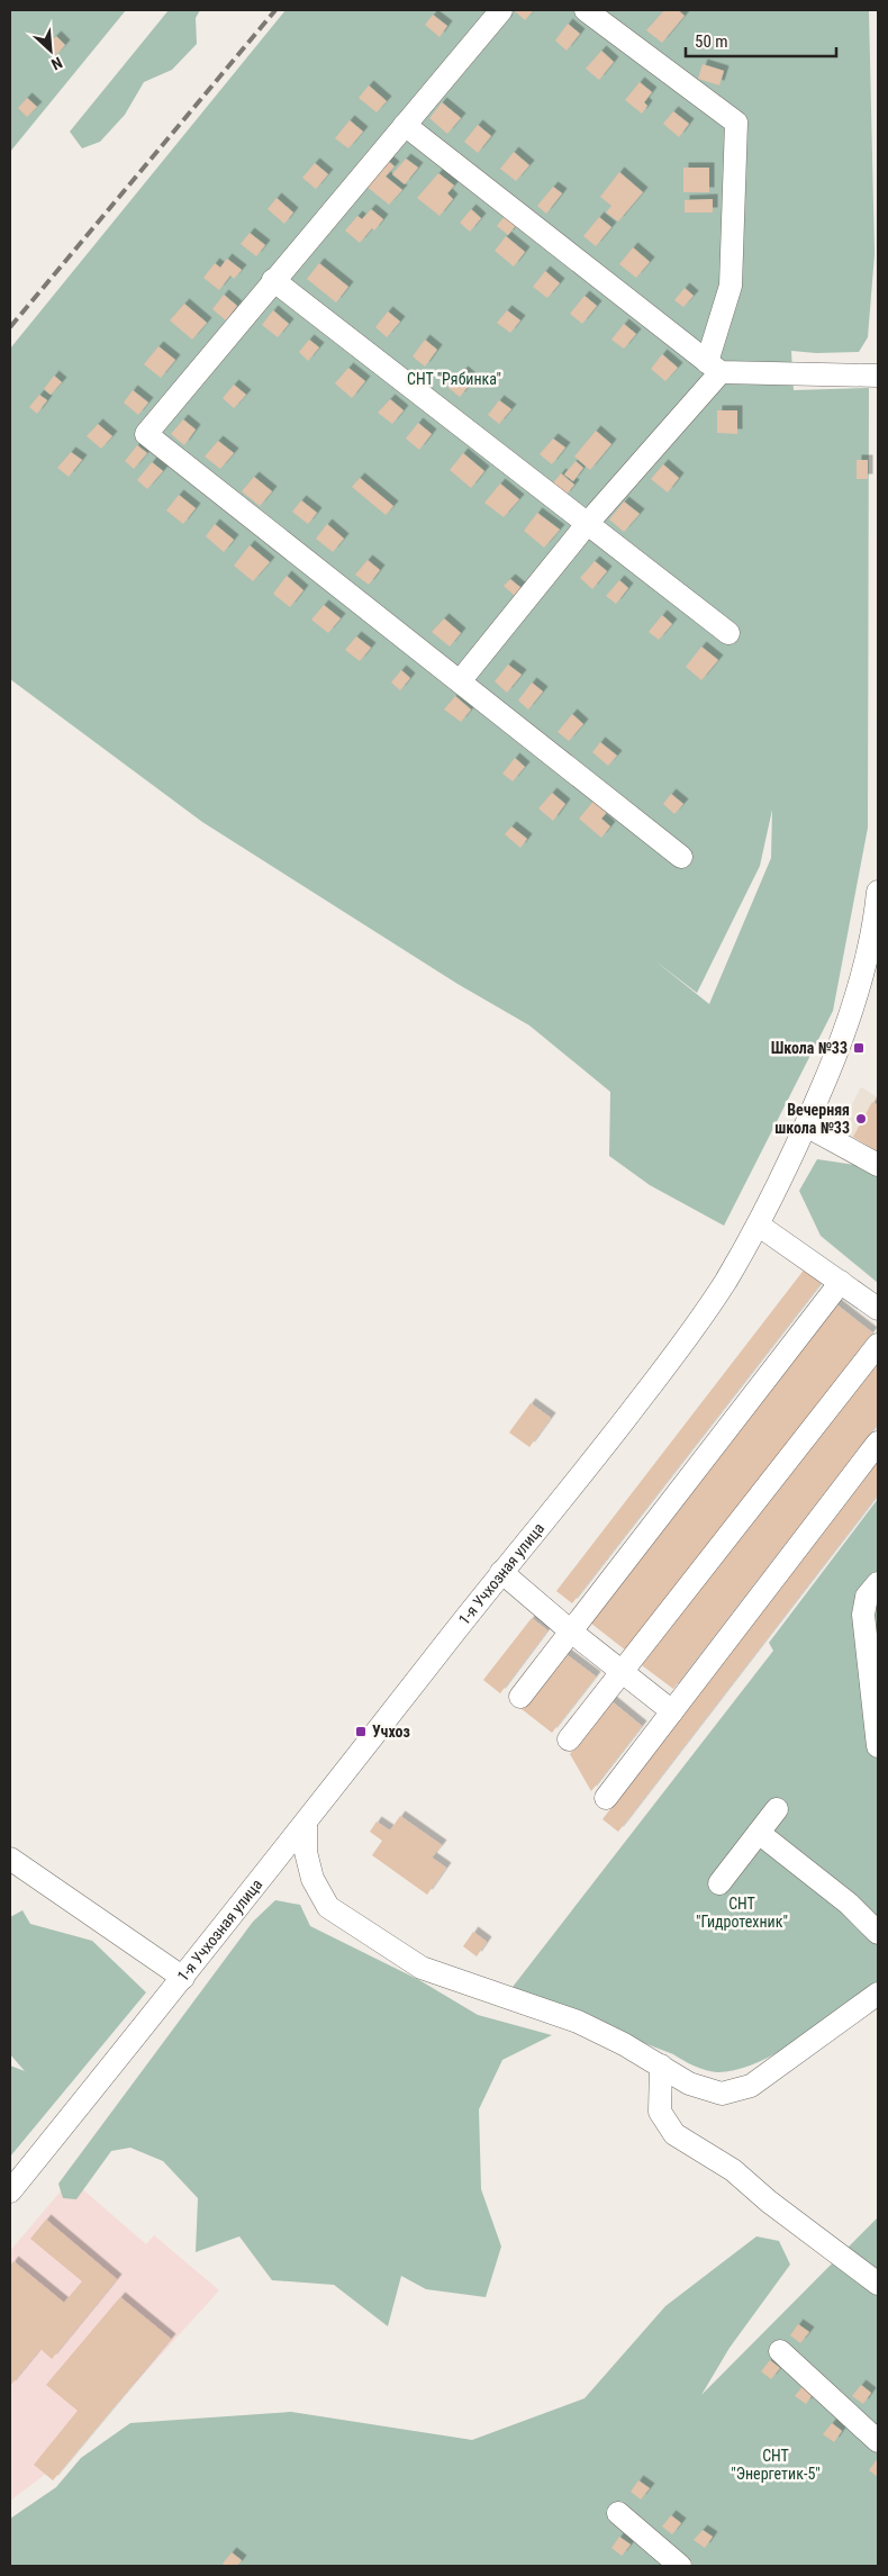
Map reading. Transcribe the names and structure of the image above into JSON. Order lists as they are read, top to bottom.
{
  "streets": {
    "street": ["1-я Учхозная улица"]
  },
  "parks": ["СНТ \"Рябинка\"", "СНТ \"Гидротехник\"", "СНТ \"Энергетик-5\""],
  "places": {
    "transit": ["Школа №33", "Учхоз"],
    "other": ["Вечерняя школа №33"]
  },
  "scale_bar": "50 m",
  "north": "bottom right"
}
